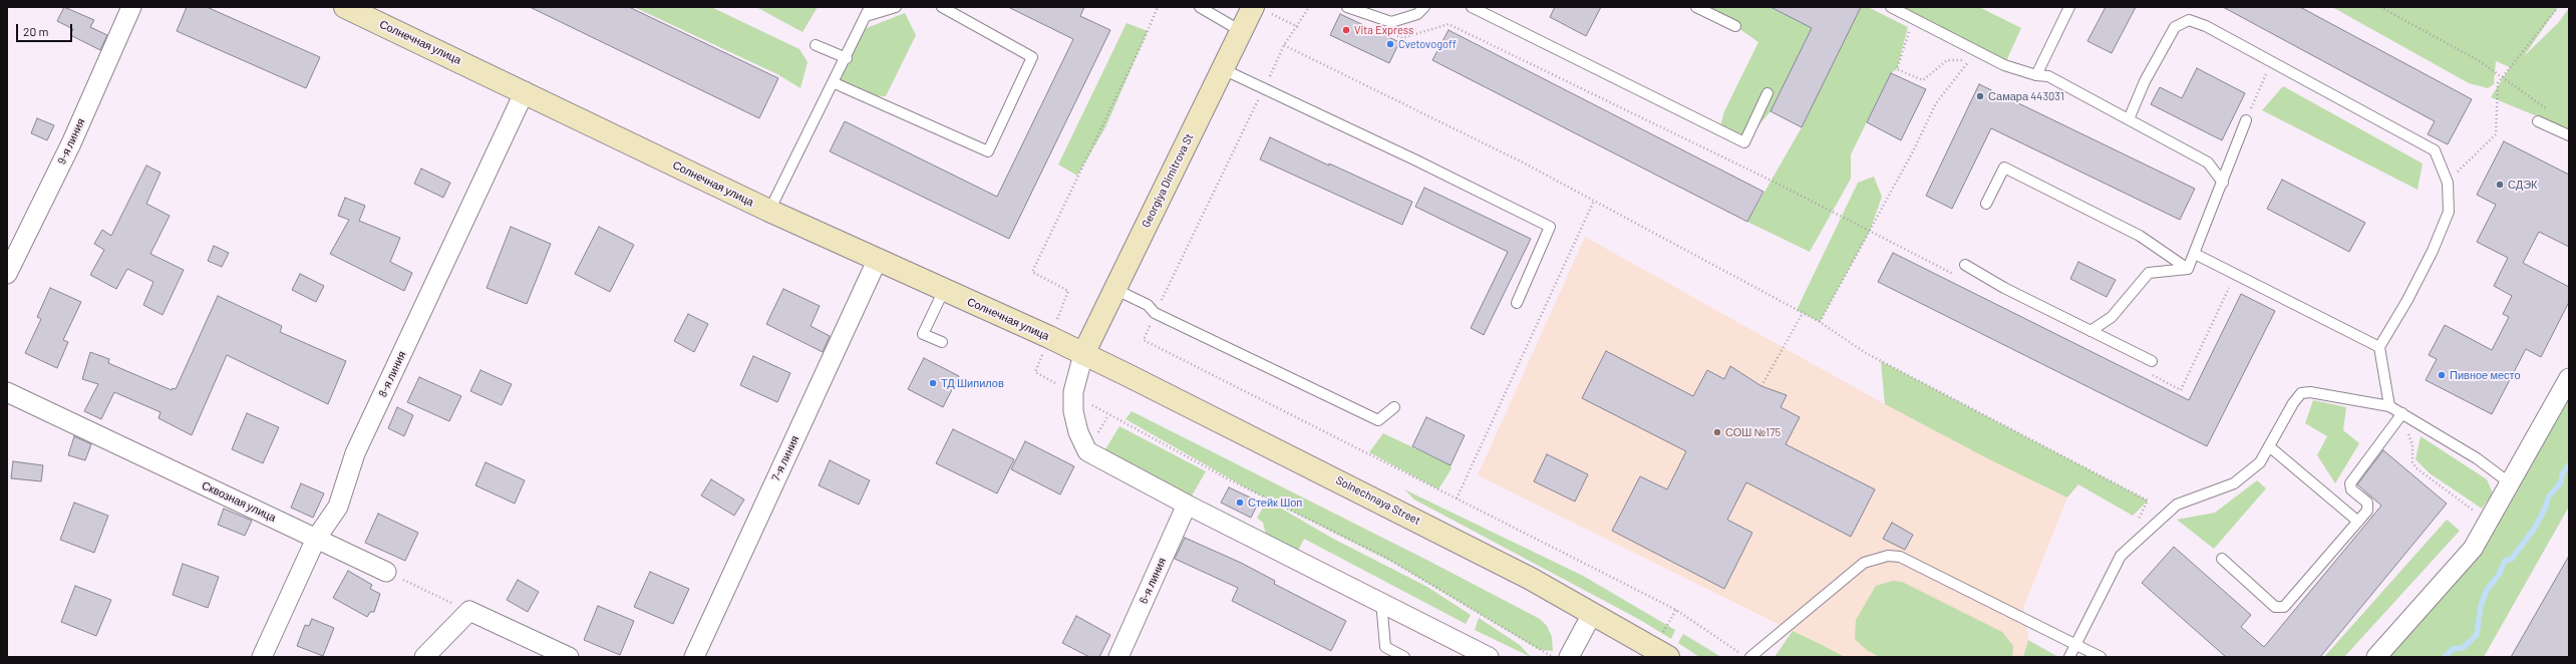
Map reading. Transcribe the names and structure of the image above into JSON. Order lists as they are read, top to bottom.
{
  "streets": {
    "main road": ["Солнечная улица", "Georgiya Dimitrova St", "Solnechnaya Street"],
    "street": [
      "9-я линия",
      "8-я линия",
      "7-я линия",
      "Сквозная улица",
      "6-я линия"
    ]
  },
  "crossings": [
    ["Солнечная улица", "Georgiya Dimitrova St"],
    ["Солнечная улица", "8-я линия"],
    ["Солнечная улица", "7-я линия"],
    ["Солнечная улица", "Solnechnaya Street"],
    ["Georgiya Dimitrova St", "Solnechnaya Street"],
    ["8-я линия", "Сквозная улица"]
  ],
  "places": [
    "Vita Express",
    "Cvetovogoff",
    "Самара 443031",
    "СДЭК",
    "Пивное место",
    "ТД Шипилов",
    "СОШ №175",
    "Стейк Шоп"
  ],
  "scale_bar": "20 m"
}
